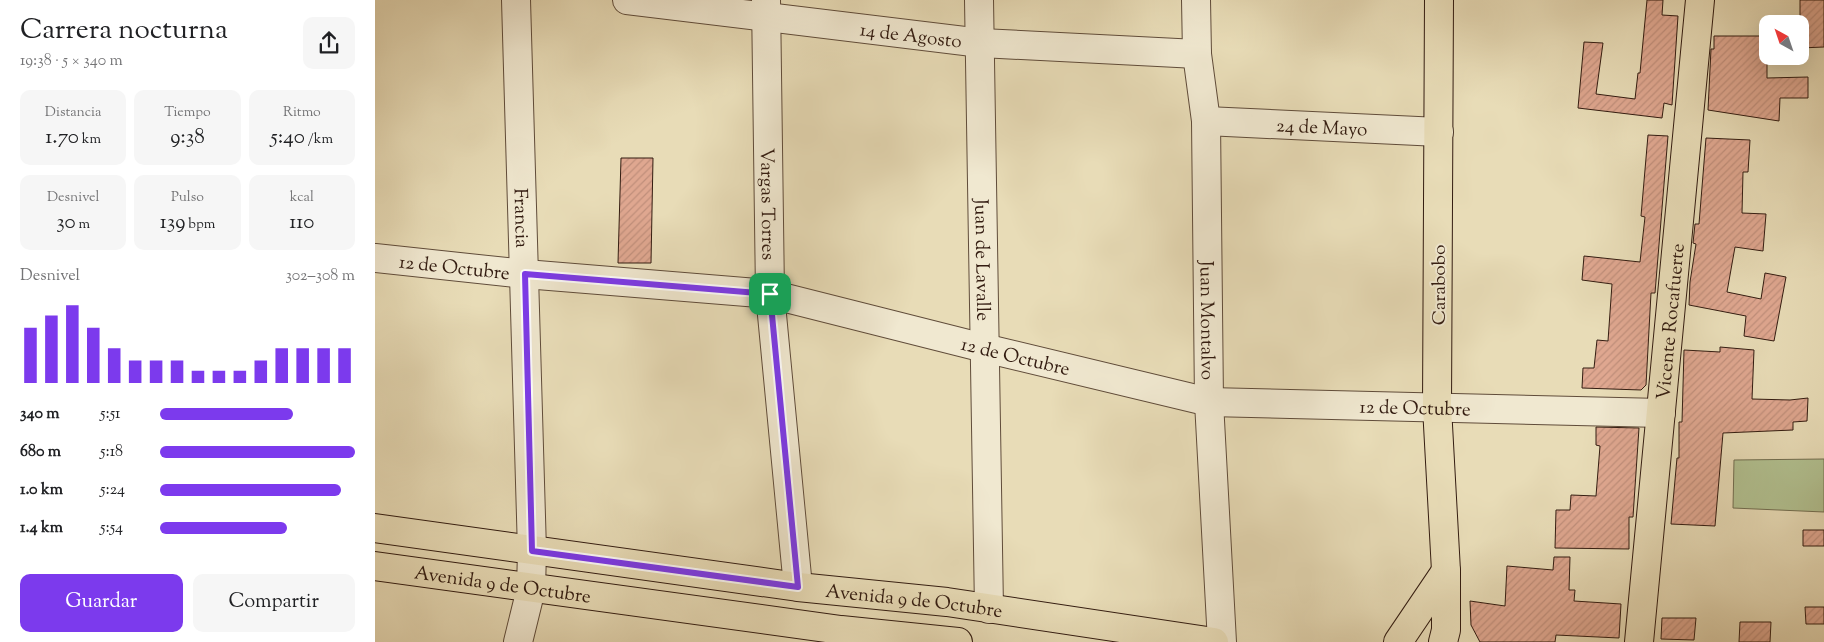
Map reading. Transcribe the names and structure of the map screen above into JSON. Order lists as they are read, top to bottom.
{
  "streets": {
    "main road": ["Carabobo", "Vicente Rocafuerte", "Avenida 9 de Octubre"],
    "street": [
      "14 de Agosto",
      "24 de Mayo",
      "Vargas Torres",
      "Francia",
      "Juan de Lavalle",
      "12 de Octubre",
      "Juan Montalvo"
    ]
  },
  "crossings": [
    ["14 de Agosto", "Vargas Torres"],
    ["14 de Agosto", "Juan de Lavalle"],
    ["14 de Agosto", "Juan Montalvo"],
    ["24 de Mayo", "Carabobo"],
    ["24 de Mayo", "Juan Montalvo"],
    ["Vargas Torres", "12 de Octubre"],
    ["Vargas Torres", "Avenida 9 de Octubre"],
    ["Francia", "12 de Octubre"],
    ["Francia", "Avenida 9 de Octubre"],
    ["Juan de Lavalle", "12 de Octubre"],
    ["Juan de Lavalle", "Avenida 9 de Octubre"],
    ["12 de Octubre", "Carabobo"],
    ["12 de Octubre", "Juan Montalvo"],
    ["12 de Octubre", "Vicente Rocafuerte"]
  ],
  "north": "top left",
  "page": {
    "heading": ["Carrera nocturna", "19:38 · 5 × 340 m"],
    "stats": [
      ["Distancia", "1.70 km"],
      ["Tiempo", "9:38"],
      ["Ritmo", "5:40 /km"],
      ["Desnivel", "30 m"],
      ["Pulso", "139 bpm"],
      ["kcal", "110"]
    ],
    "chart": ["Desnivel", "302–308 m"],
    "list": [
      {
        "name": "340 m",
        "note": "5:51"
      },
      {
        "name": "680 m",
        "note": "5:18"
      },
      {
        "name": "1.0 km",
        "note": "5:24"
      },
      {
        "name": "1.4 km",
        "note": "5:54"
      }
    ],
    "buttons": ["Guardar", "Compartir"]
  }
}
